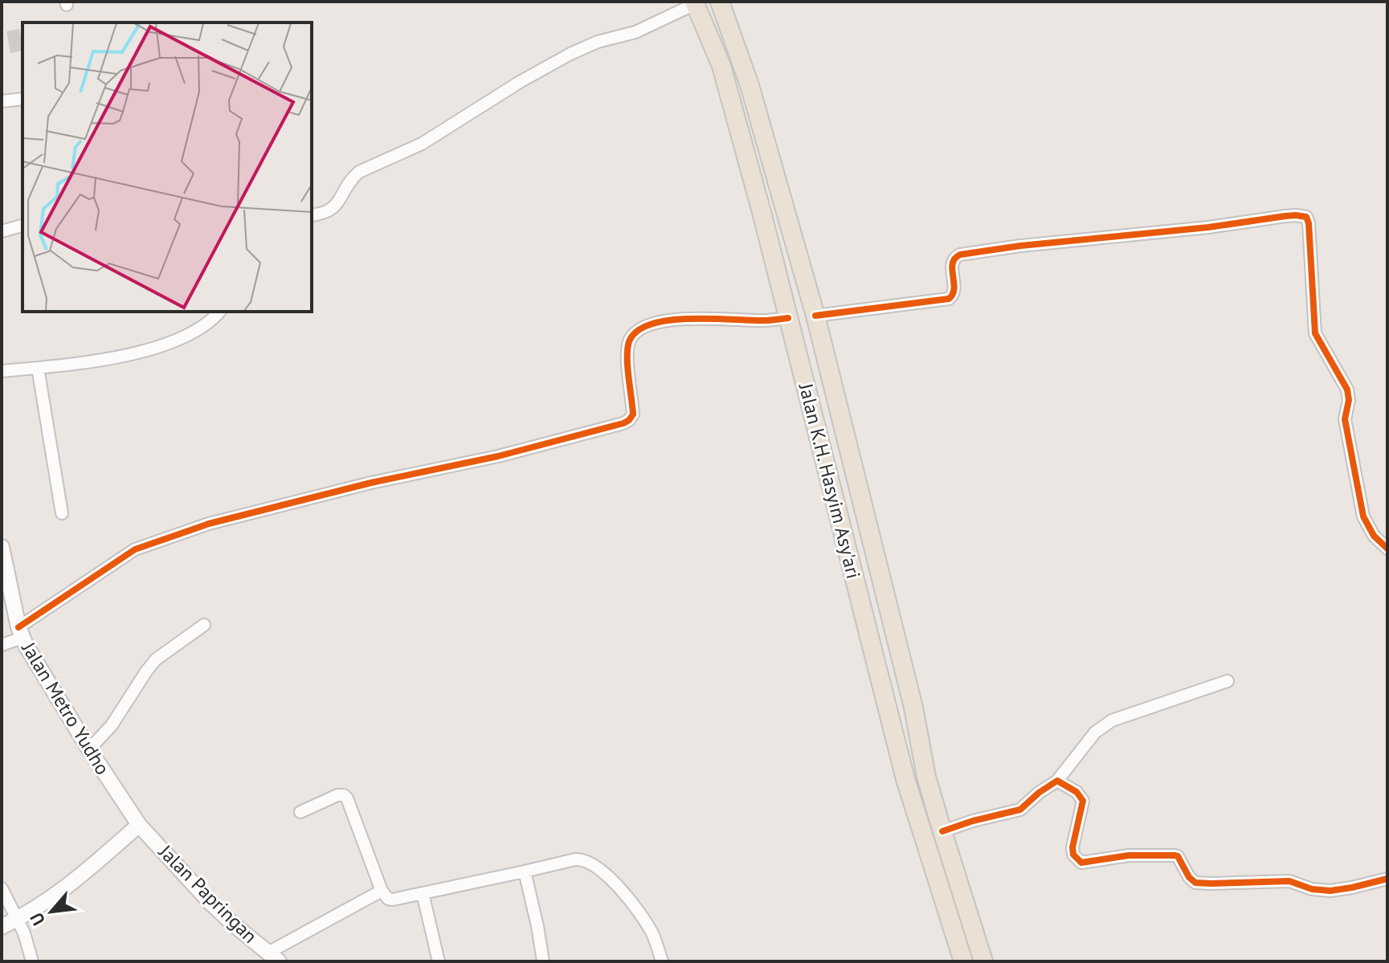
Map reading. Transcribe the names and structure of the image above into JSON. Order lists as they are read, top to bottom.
{
  "streets": {
    "highway": ["Jalan K.H. Hasyim Asy'ari"],
    "street": ["Jalan Metro Yudho", "Jalan Papringan"]
  },
  "crossings": [
    ["Jalan Metro Yudho", "Jalan Papringan"]
  ],
  "north": "bottom left"
}
